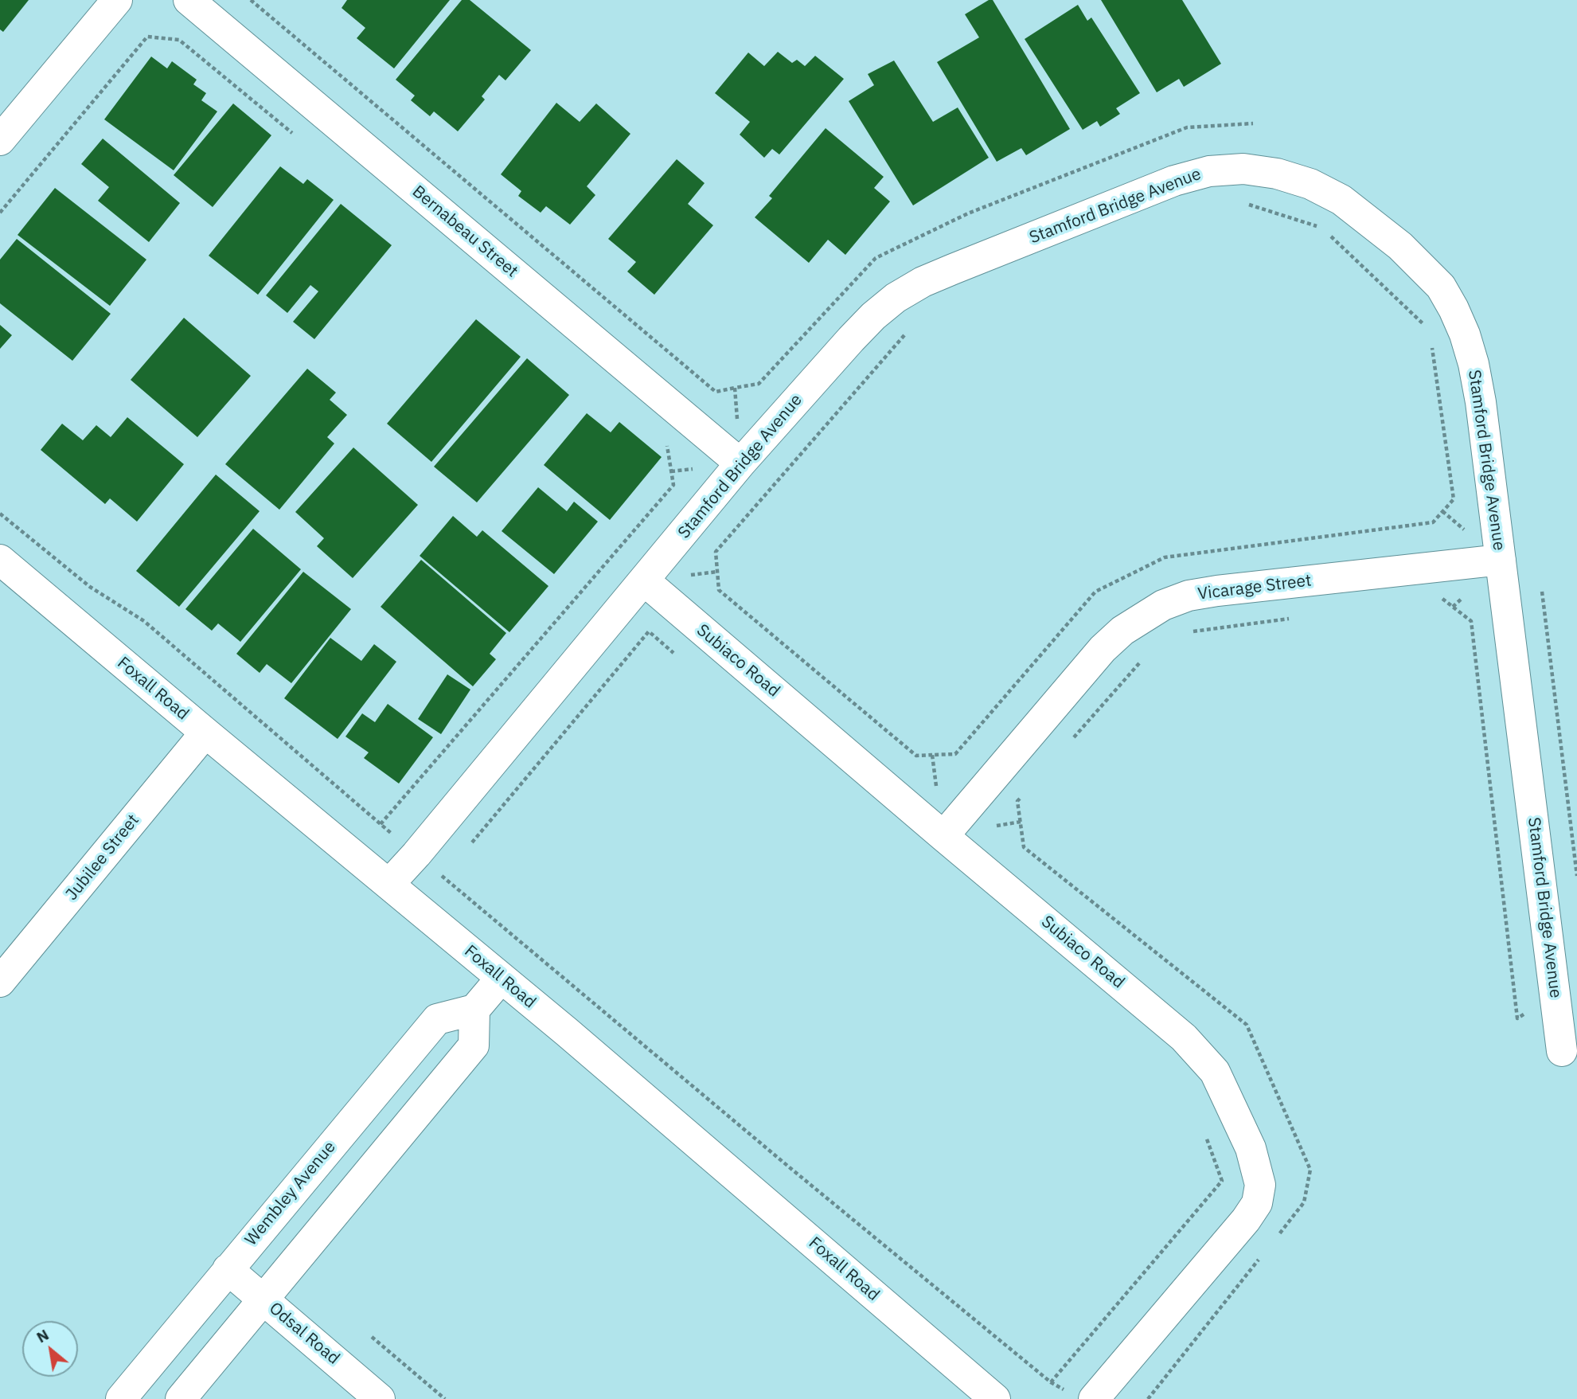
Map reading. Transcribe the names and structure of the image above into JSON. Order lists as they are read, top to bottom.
{
  "streets": {
    "street": [
      "Stamford Bridge Avenue",
      "Bernabeau Street",
      "Vicarage Street",
      "Subiaco Road",
      "Foxall Road",
      "Jubilee Street",
      "Wembley Avenue",
      "Odsal Road"
    ]
  },
  "crossings": [
    ["Stamford Bridge Avenue", "Bernabeau Street"],
    ["Stamford Bridge Avenue", "Vicarage Street"],
    ["Stamford Bridge Avenue", "Subiaco Road"],
    ["Stamford Bridge Avenue", "Foxall Road"],
    ["Vicarage Street", "Subiaco Road"],
    ["Foxall Road", "Jubilee Street"],
    ["Wembley Avenue", "Odsal Road"]
  ],
  "north": "top left"
}
